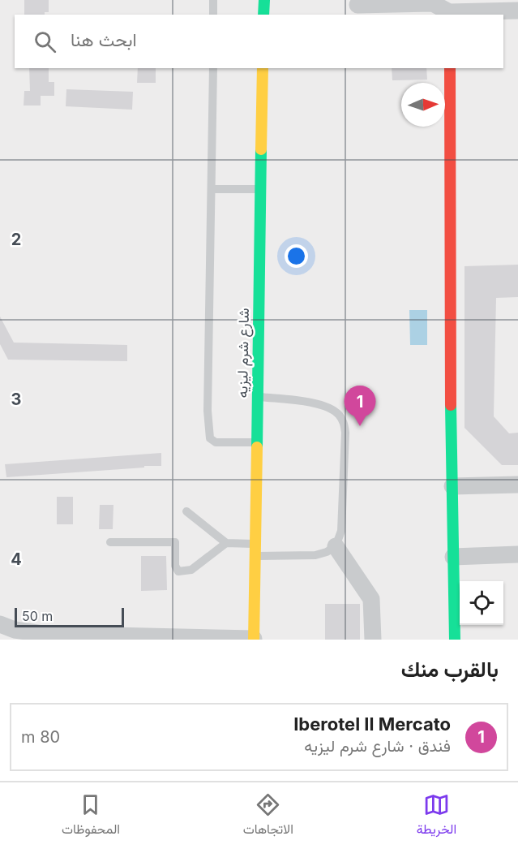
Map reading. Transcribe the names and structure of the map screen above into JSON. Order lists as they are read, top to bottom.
{
  "streets": {
    "street": ["شارع شرم ليزيه"]
  },
  "scale_bar": "50 m",
  "north": "right",
  "page": {
    "search": "ابحث هنا",
    "pins": "1",
    "scale": "50 m",
    "heading": "بالقرب منك",
    "list": [
      {
        "mark": "1",
        "name": "Iberotel Il Mercato",
        "note": "فندق · شارع شرم ليزيه",
        "value": "80 m"
      }
    ],
    "nav": ["الخريطة", "الاتجاهات", "المحفوظات"]
  },
  "grid": {
    "rows": ["2", "3", "4"]
  }
}
